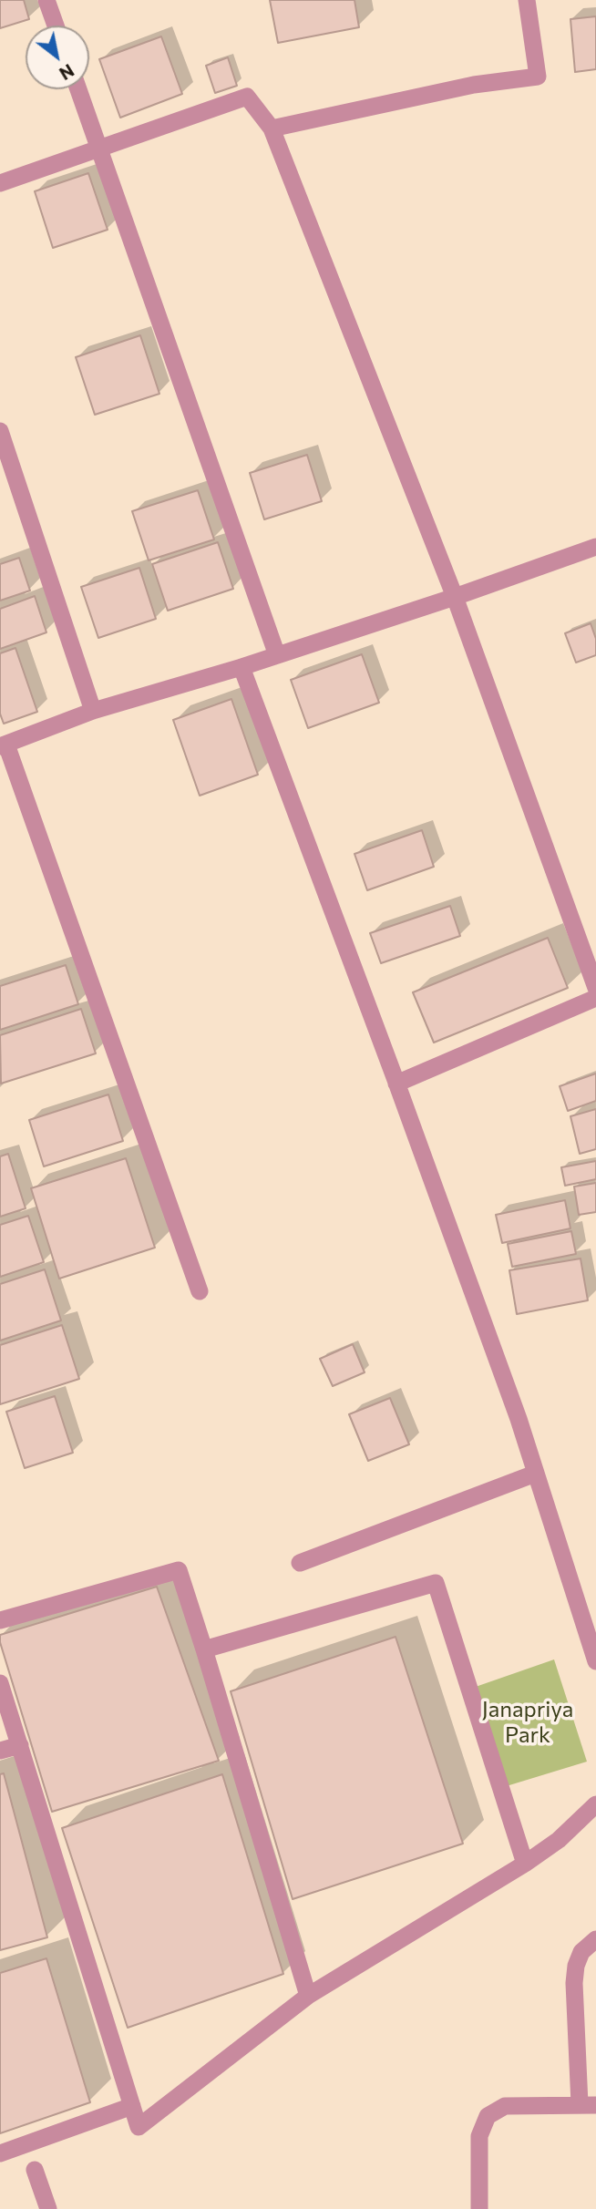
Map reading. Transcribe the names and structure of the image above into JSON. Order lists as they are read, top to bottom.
{
  "parks": ["Janapriya Park"],
  "north": "bottom right"
}
